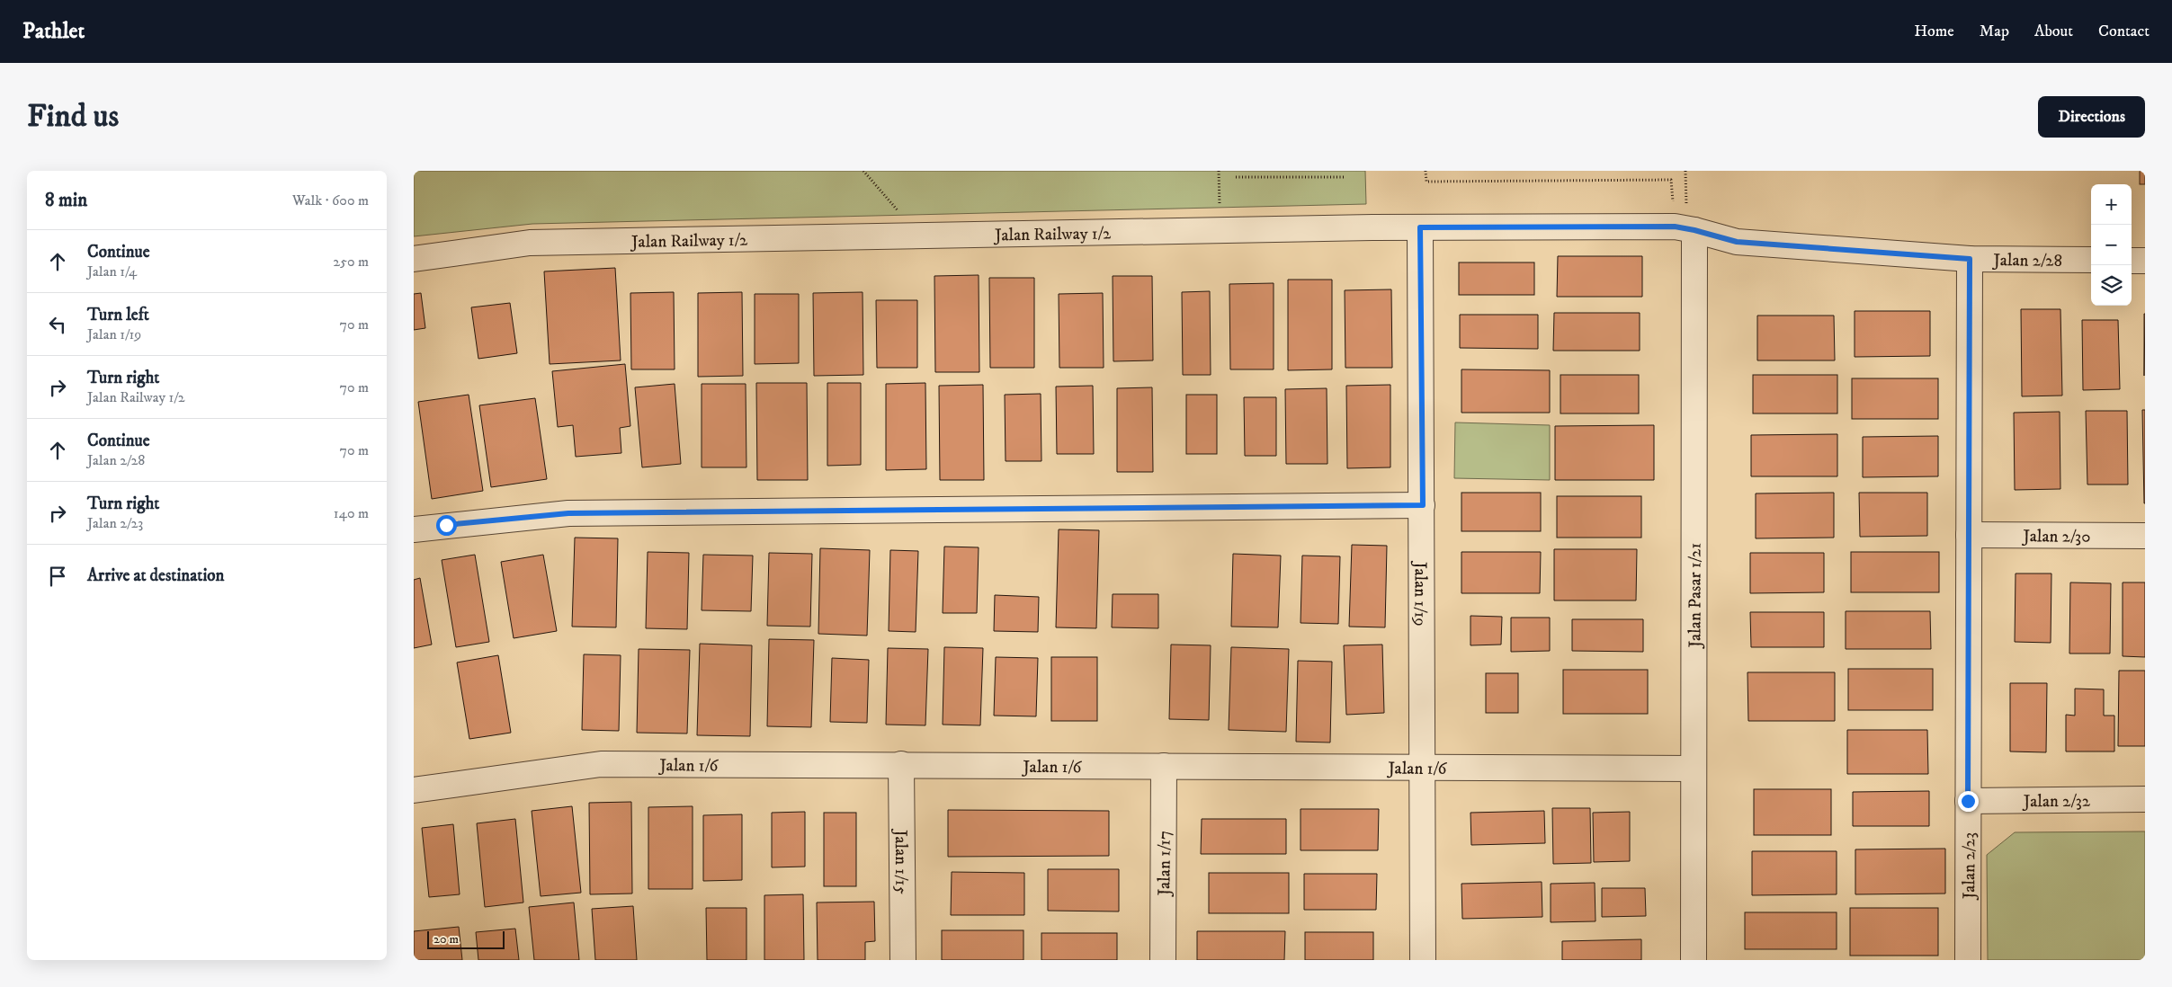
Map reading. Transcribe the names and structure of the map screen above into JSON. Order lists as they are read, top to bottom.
{
  "streets": {
    "street": [
      "Jalan Railway 1/2",
      "Jalan 2/28",
      "Jalan 2/30",
      "Jalan 1/19",
      "Jalan Pasar 1/21",
      "Jalan 1/6",
      "Jalan 2/32",
      "Jalan 1/15",
      "Jalan 1/17",
      "Jalan 2/23"
    ]
  },
  "crossings": [
    ["Jalan Railway 1/2", "Jalan 2/28"],
    ["Jalan Railway 1/2", "Jalan 1/19"],
    ["Jalan Railway 1/2", "Jalan Pasar 1/21"],
    ["Jalan 2/28", "Jalan Pasar 1/21"],
    ["Jalan 2/28", "Jalan 2/23"],
    ["Jalan 2/30", "Jalan 2/23"],
    ["Jalan 1/19", "Jalan 1/6"],
    ["Jalan Pasar 1/21", "Jalan 1/6"],
    ["Jalan 1/6", "Jalan 1/15"],
    ["Jalan 1/6", "Jalan 1/17"],
    ["Jalan 2/32", "Jalan 2/23"]
  ],
  "scale_bar": "20 m",
  "page": {
    "header": "Pathlet",
    "nav": [
      "Home",
      "Map",
      "About",
      "Contact"
    ],
    "buttons": "Directions",
    "title": "Find us",
    "heading": ["8 min", "Walk · 600 m"],
    "map_buttons": ["+", "−"],
    "list": [
      ["Continue", "Jalan 1/4", "250 m"],
      ["Turn left", "Jalan 1/19", "70 m"],
      ["Turn right", "Jalan Railway 1/2", "70 m"],
      ["Continue", "Jalan 2/28", "70 m"],
      ["Turn right", "Jalan 2/23", "140 m"],
      "Arrive at destination"
    ],
    "scale": "20 m"
  }
}
